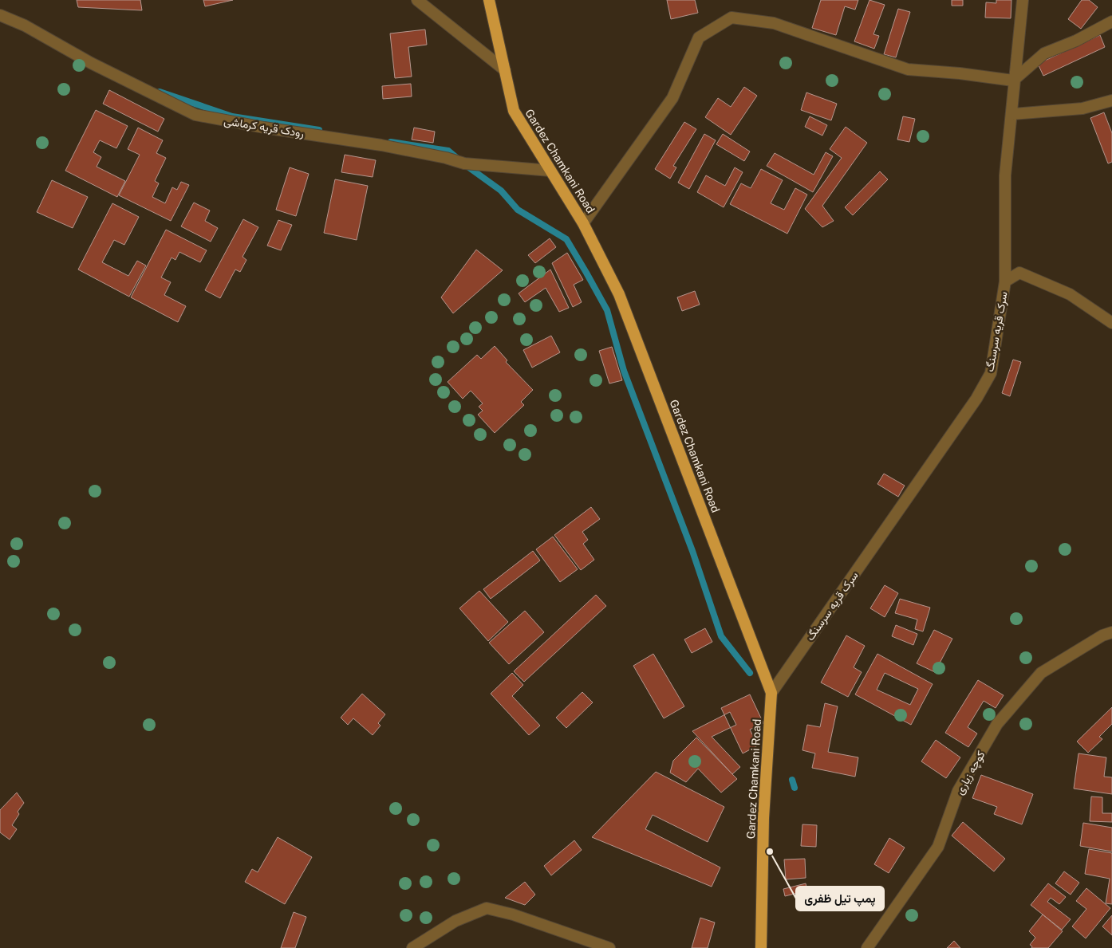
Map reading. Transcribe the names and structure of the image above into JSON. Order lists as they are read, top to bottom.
{
  "streets": {
    "highway": ["Gardez Chamkani Road"],
    "street": ["رودک قریه کرماشی", "سرک قریه سرسنگ", "کوچه زیاری"]
  },
  "crossings": [
    ["رودک قریه کرماشی", "Gardez Chamkani Road"],
    ["Gardez Chamkani Road", "سرک قریه سرسنگ"]
  ],
  "places": ["پمپ تیل ظفری"]
}
